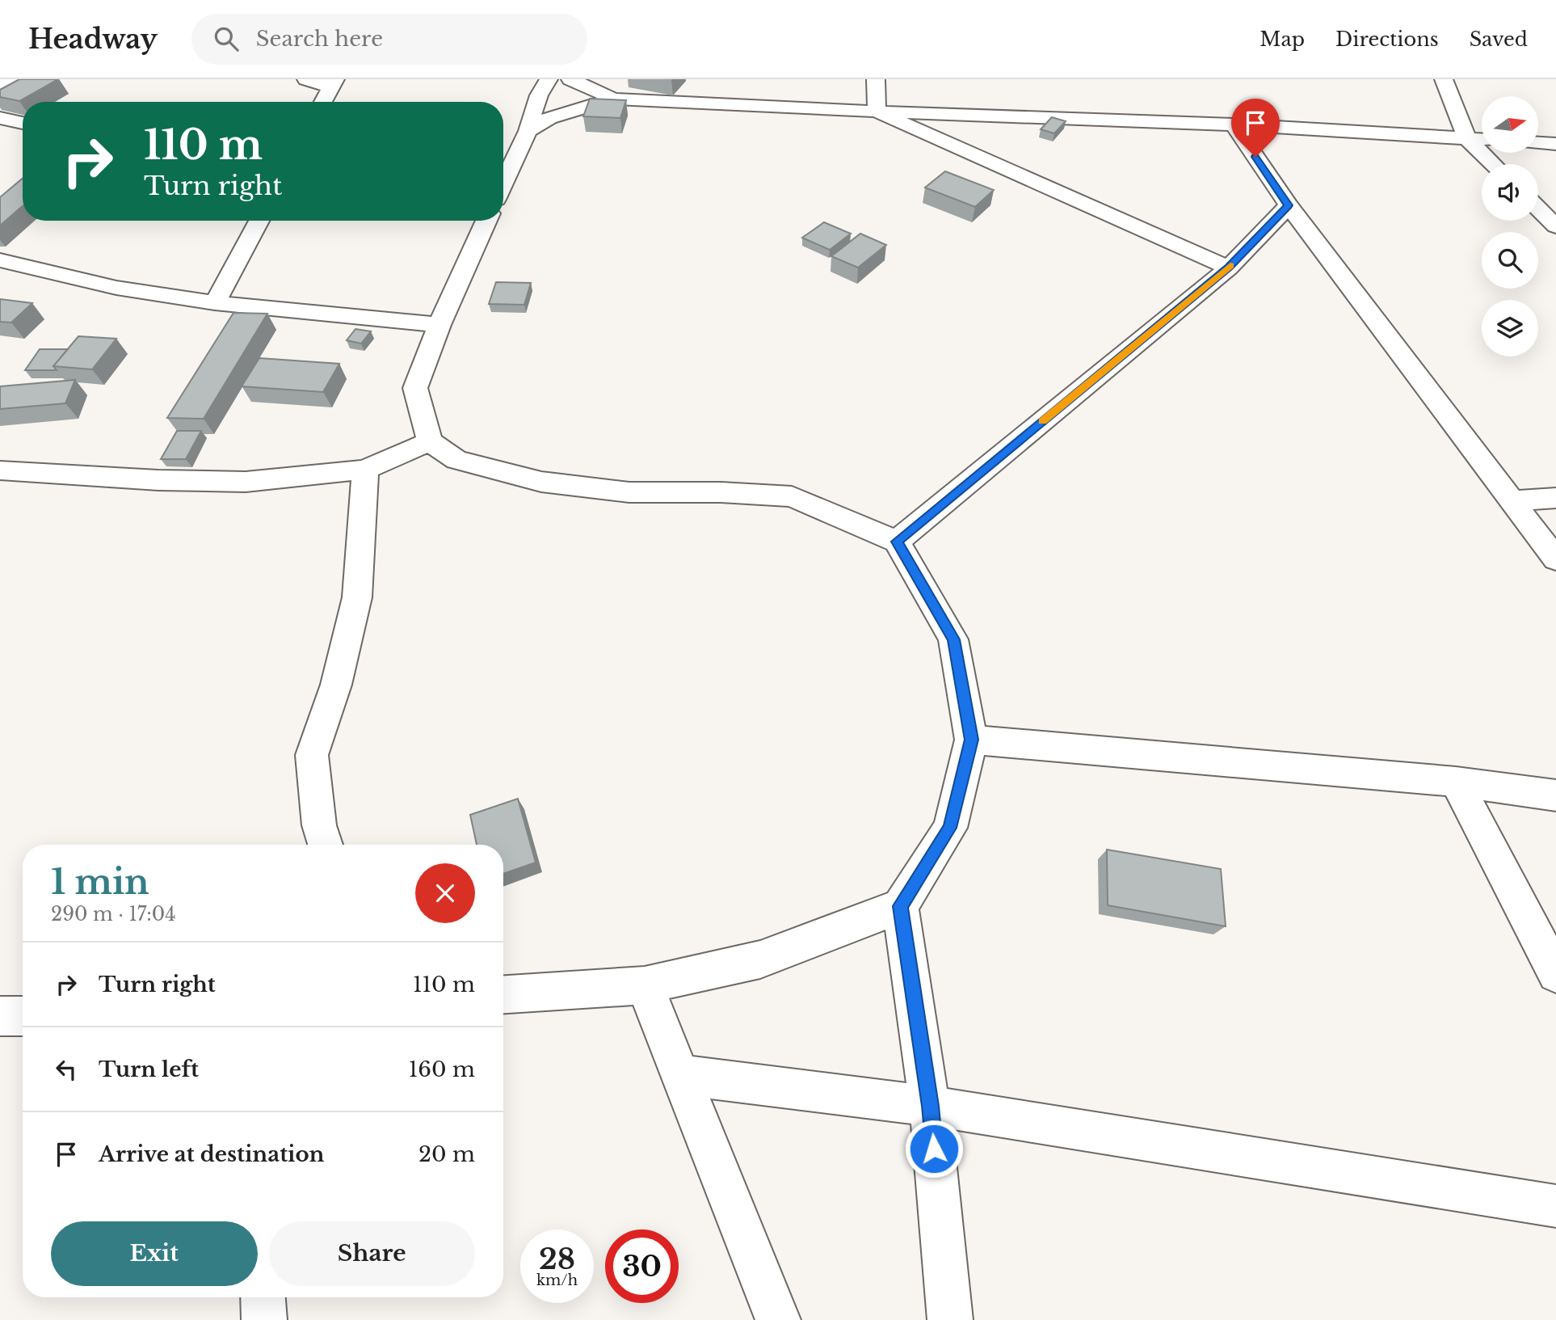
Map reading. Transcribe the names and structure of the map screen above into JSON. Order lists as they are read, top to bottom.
{
  "north": "right",
  "page": {
    "header": "Headway",
    "search": "Search here",
    "nav": ["Map", "Directions", "Saved"],
    "turn": ["110 m", "Turn right"],
    "heading": ["1 min", "290 m · 17:04"],
    "list": [
      {
        "name": "Turn right",
        "value": "110 m"
      },
      {
        "name": "Turn left",
        "value": "160 m"
      },
      {
        "name": "Arrive at destination",
        "value": "20 m"
      }
    ],
    "buttons": ["Exit", "Share"],
    "speed": "28 km/h",
    "limit": "30"
  }
}
